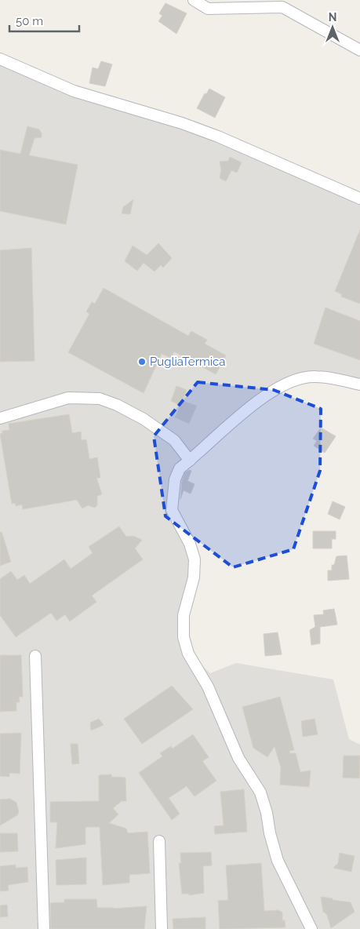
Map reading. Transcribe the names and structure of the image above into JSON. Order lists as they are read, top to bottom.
{
  "places": ["PugliaTermica"],
  "scale_bar": "50 m",
  "north": "top"
}
